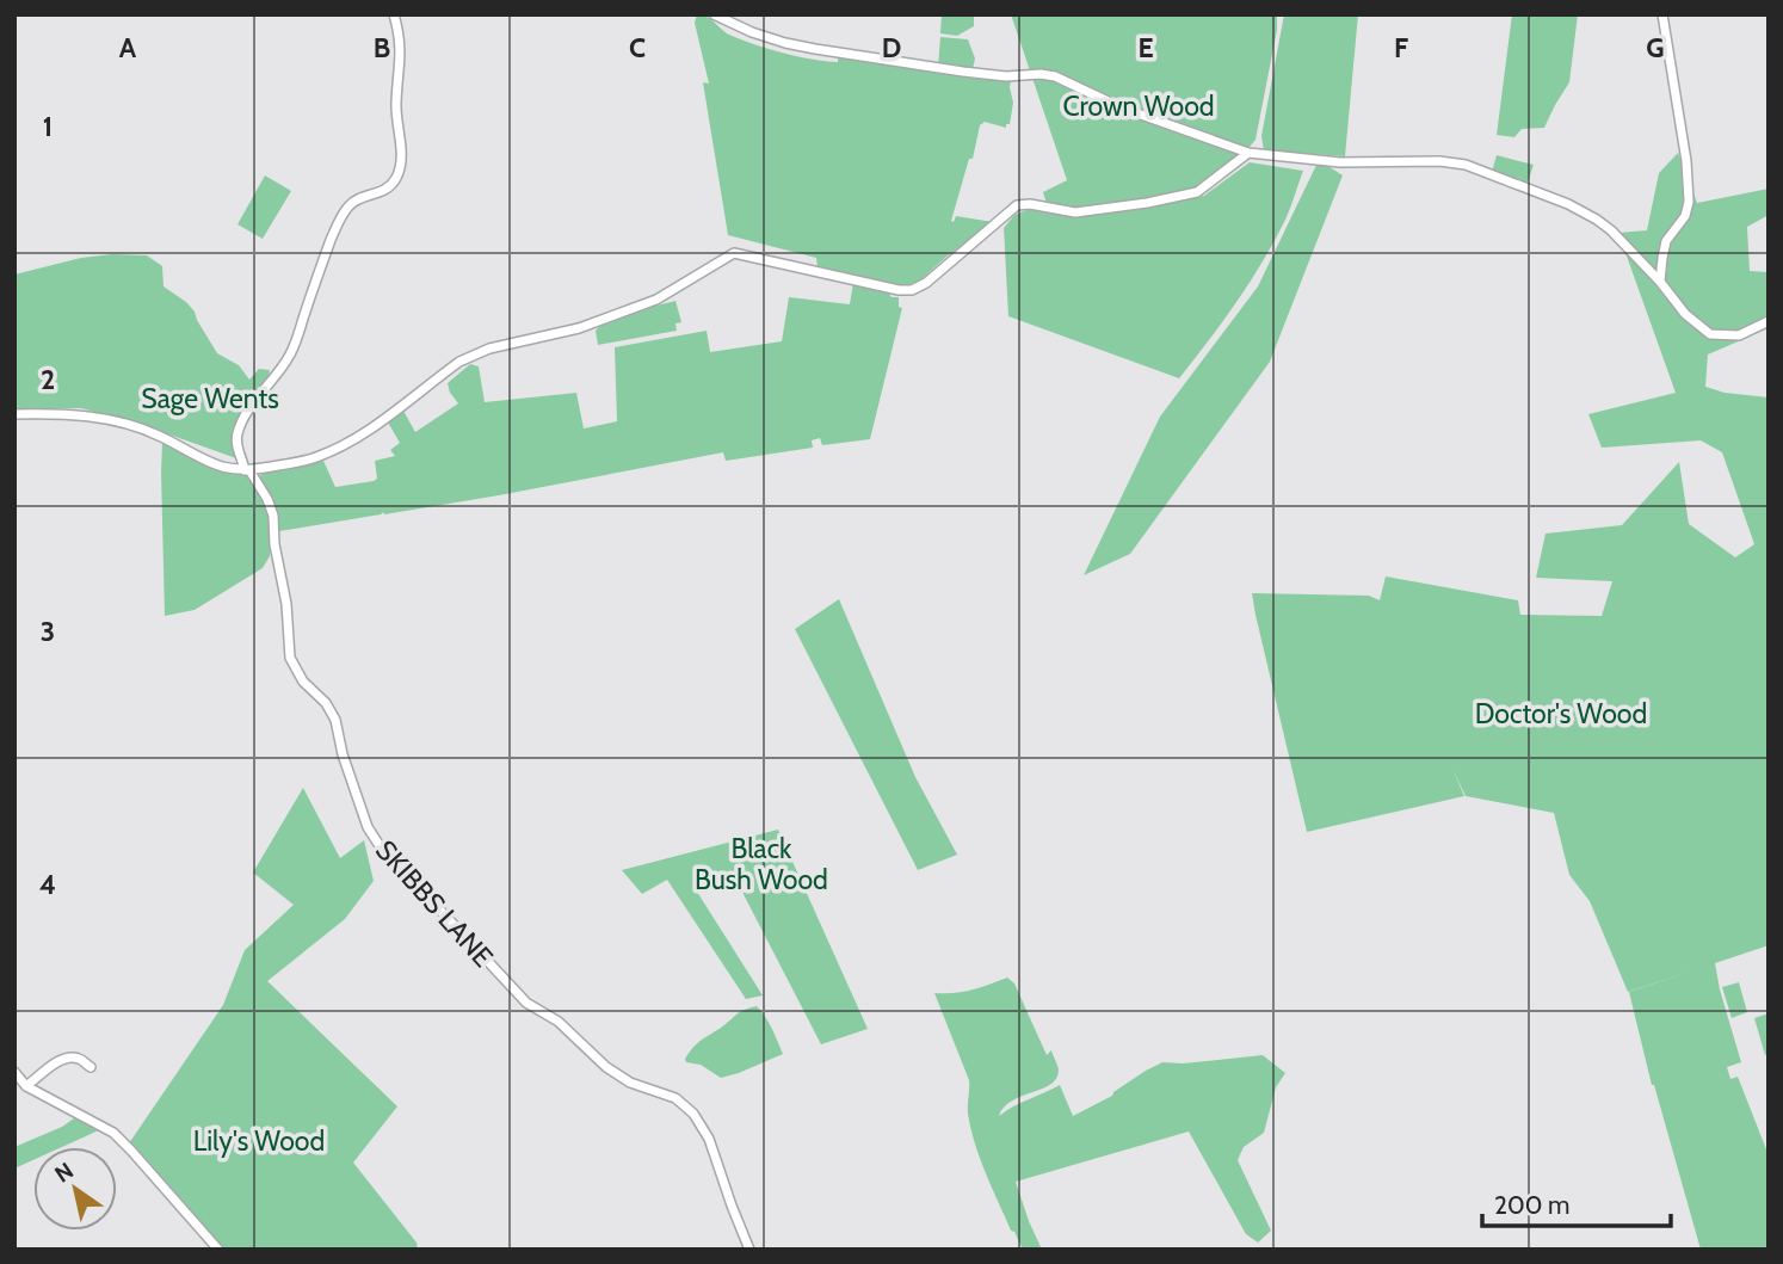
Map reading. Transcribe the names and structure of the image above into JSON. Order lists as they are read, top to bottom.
{
  "streets": {
    "street": ["SKIBBS LANE"]
  },
  "parks": [
    "Crown Wood",
    "Sage Wents",
    "Doctor's Wood",
    "Black Bush Wood",
    "Lily's Wood"
  ],
  "scale_bar": "200 m",
  "north": "top left",
  "grid": {
    "columns": [
      "A",
      "B",
      "C",
      "D",
      "E",
      "F",
      "G"
    ],
    "rows": [
      "1",
      "2",
      "3",
      "4"
    ]
  }
}
